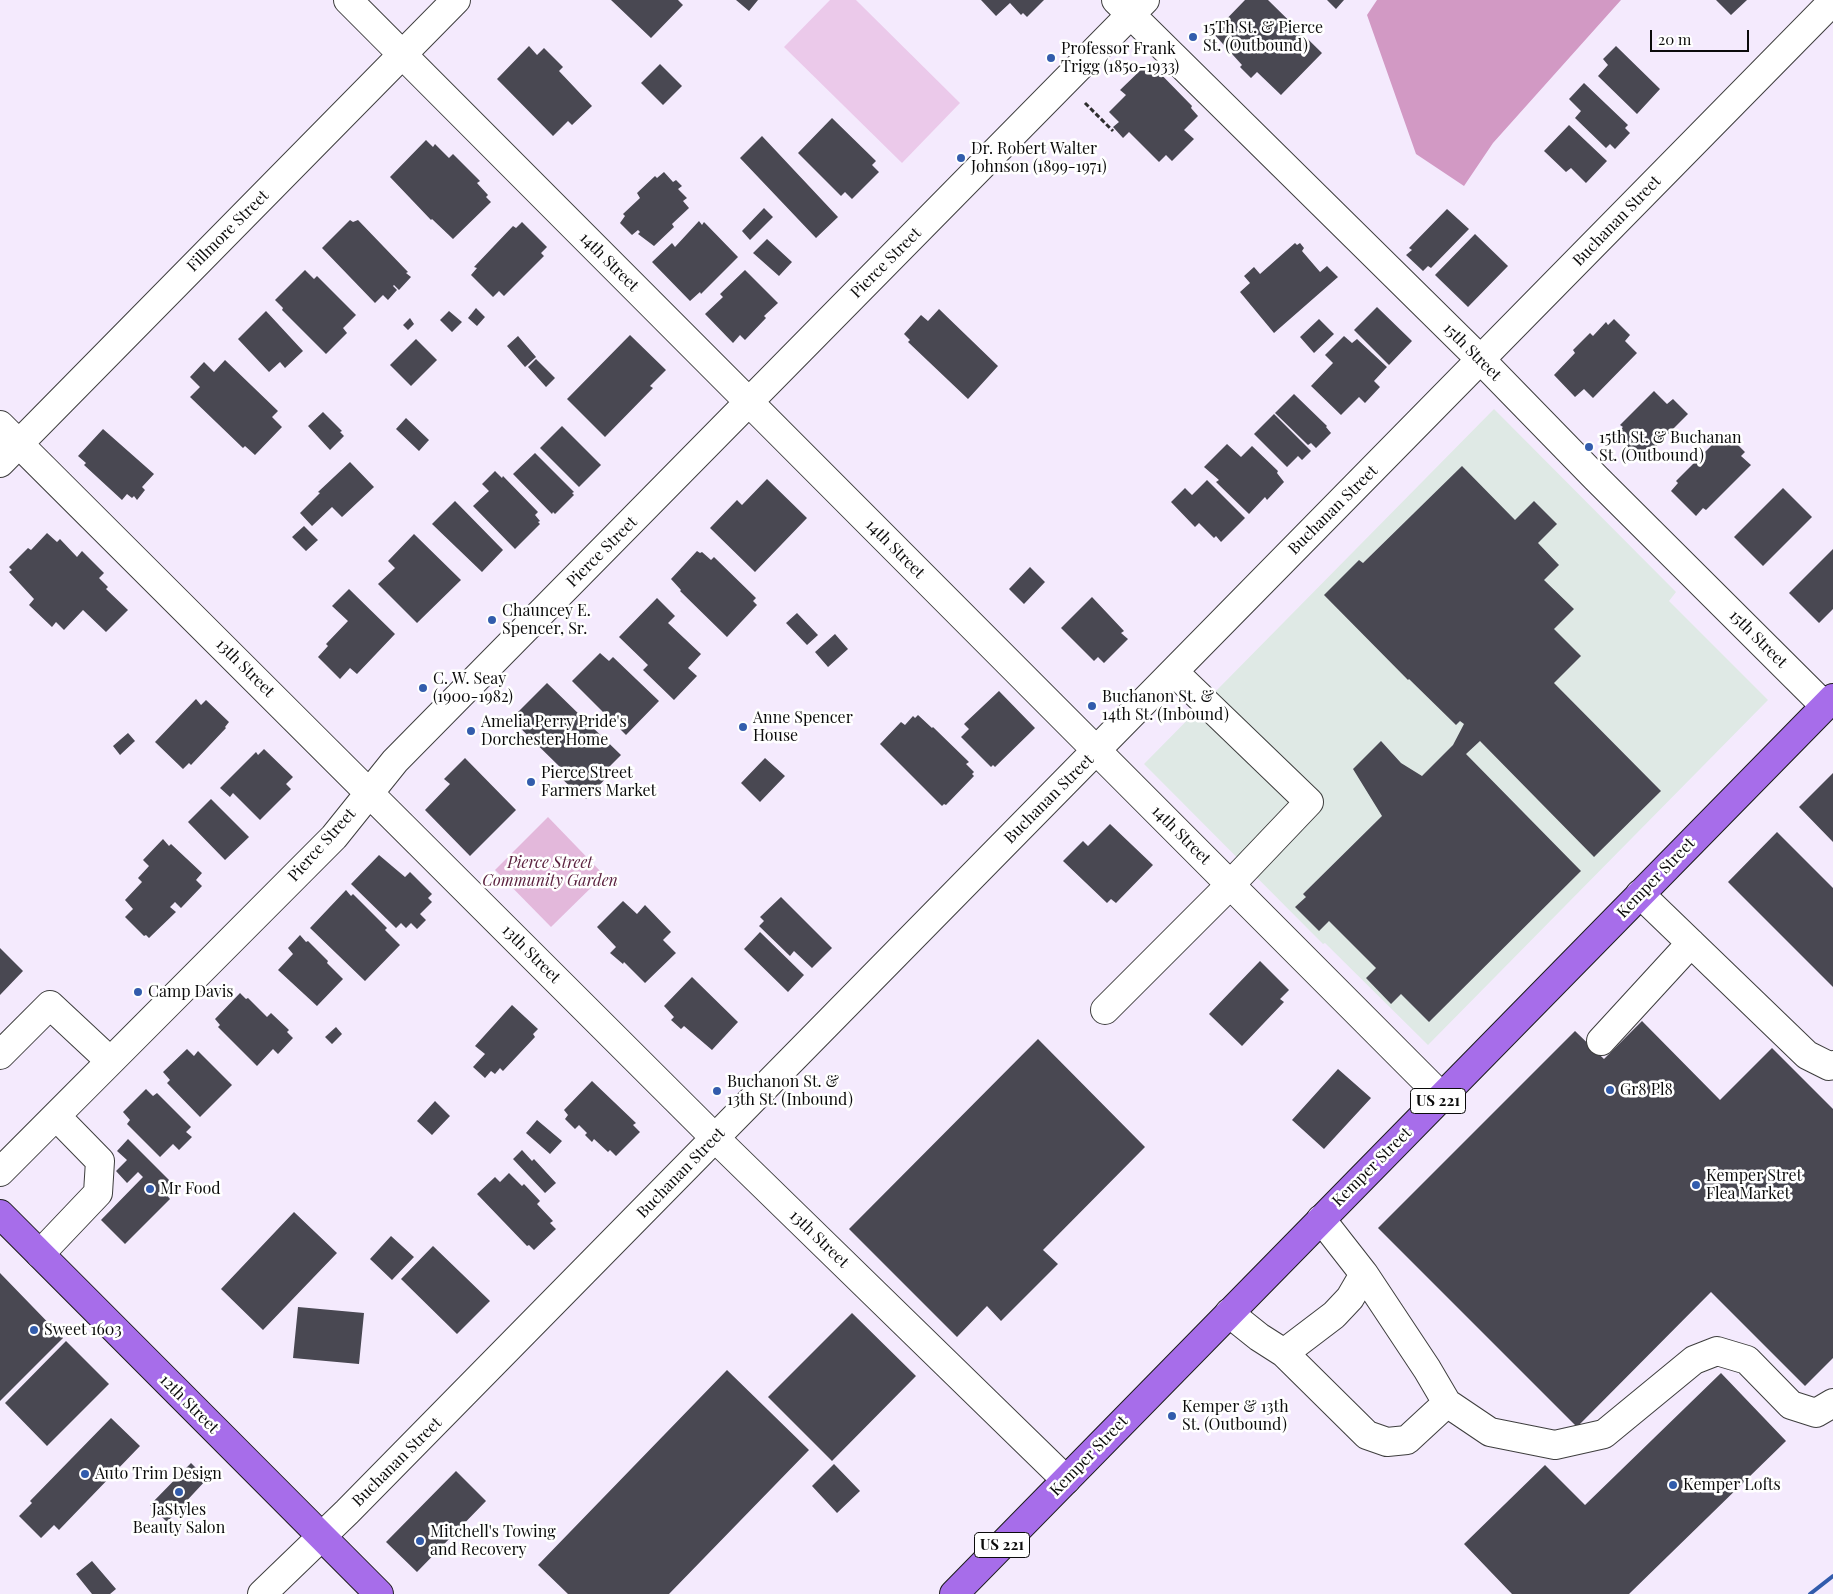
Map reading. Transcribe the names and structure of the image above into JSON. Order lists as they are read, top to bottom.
{
  "streets": {
    "main road": ["Kemper Street", "US 221", "12th Street"],
    "street": [
      "Buchanan Street",
      "Fillmore Street",
      "14th Street",
      "Pierce Street",
      "15th Street",
      "13th Street"
    ]
  },
  "crossings": [
    ["Buchanan Street", "14th Street"],
    ["Buchanan Street", "15th Street"],
    ["Buchanan Street", "13th Street"],
    ["Buchanan Street", "12th Street"],
    ["Fillmore Street", "14th Street"],
    ["Fillmore Street", "13th Street"],
    ["14th Street", "Pierce Street"],
    ["14th Street", "Kemper Street"],
    ["Pierce Street", "15th Street"],
    ["Pierce Street", "13th Street"],
    ["15th Street", "Kemper Street"],
    ["13th Street", "Kemper Street"]
  ],
  "parks": ["Pierce Street Community Garden"],
  "places": [
    "15Th St. & Pierce St. (Outbound)",
    "Professor Frank Trigg (1850-1933)",
    "Dr. Robert Walter Johnson (1899-1971)",
    "15th St. & Buchanan St. (Outbound)",
    "Chauncey E. Spencer, Sr.",
    "C. W. Seay (1900-1982)",
    "Buchanon St. & 14th St. (Inbound)",
    "Anne Spencer House",
    "Amelia Perry Pride's Dorchester Home",
    "Pierce Street Farmers Market",
    "Camp Davis",
    "Gr8 Pl8",
    "Buchanon St. & 13th St. (Inbound)",
    "Kemper Stret Flea Market",
    "Mr Food",
    "Sweet 1603",
    "Kemper & 13th St. (Outbound)",
    "Auto Trim Design",
    "Kemper Lofts",
    "JaStyles Beauty Salon",
    "Mitchell's Towing and Recovery"
  ],
  "scale_bar": "20 m"
}
